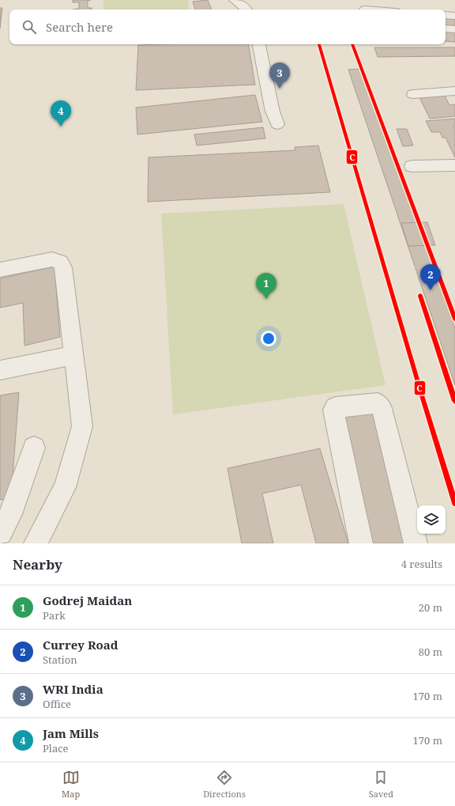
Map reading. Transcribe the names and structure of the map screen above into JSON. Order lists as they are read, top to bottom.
{
  "lines": ["transit line C"],
  "page": {
    "search": "Search here",
    "pins": [
      "3",
      "4",
      "2",
      "1"
    ],
    "heading": ["Nearby", "4 results"],
    "list": [
      {
        "mark": "1",
        "name": "Godrej Maidan",
        "note": "Park",
        "value": "20 m"
      },
      {
        "mark": "2",
        "name": "Currey Road",
        "note": "Station",
        "value": "80 m"
      },
      {
        "mark": "3",
        "name": "WRI India",
        "note": "Office",
        "value": "170 m"
      },
      {
        "mark": "4",
        "name": "Jam Mills",
        "note": "Place",
        "value": "170 m"
      }
    ],
    "nav": ["Map", "Directions", "Saved"]
  }
}
